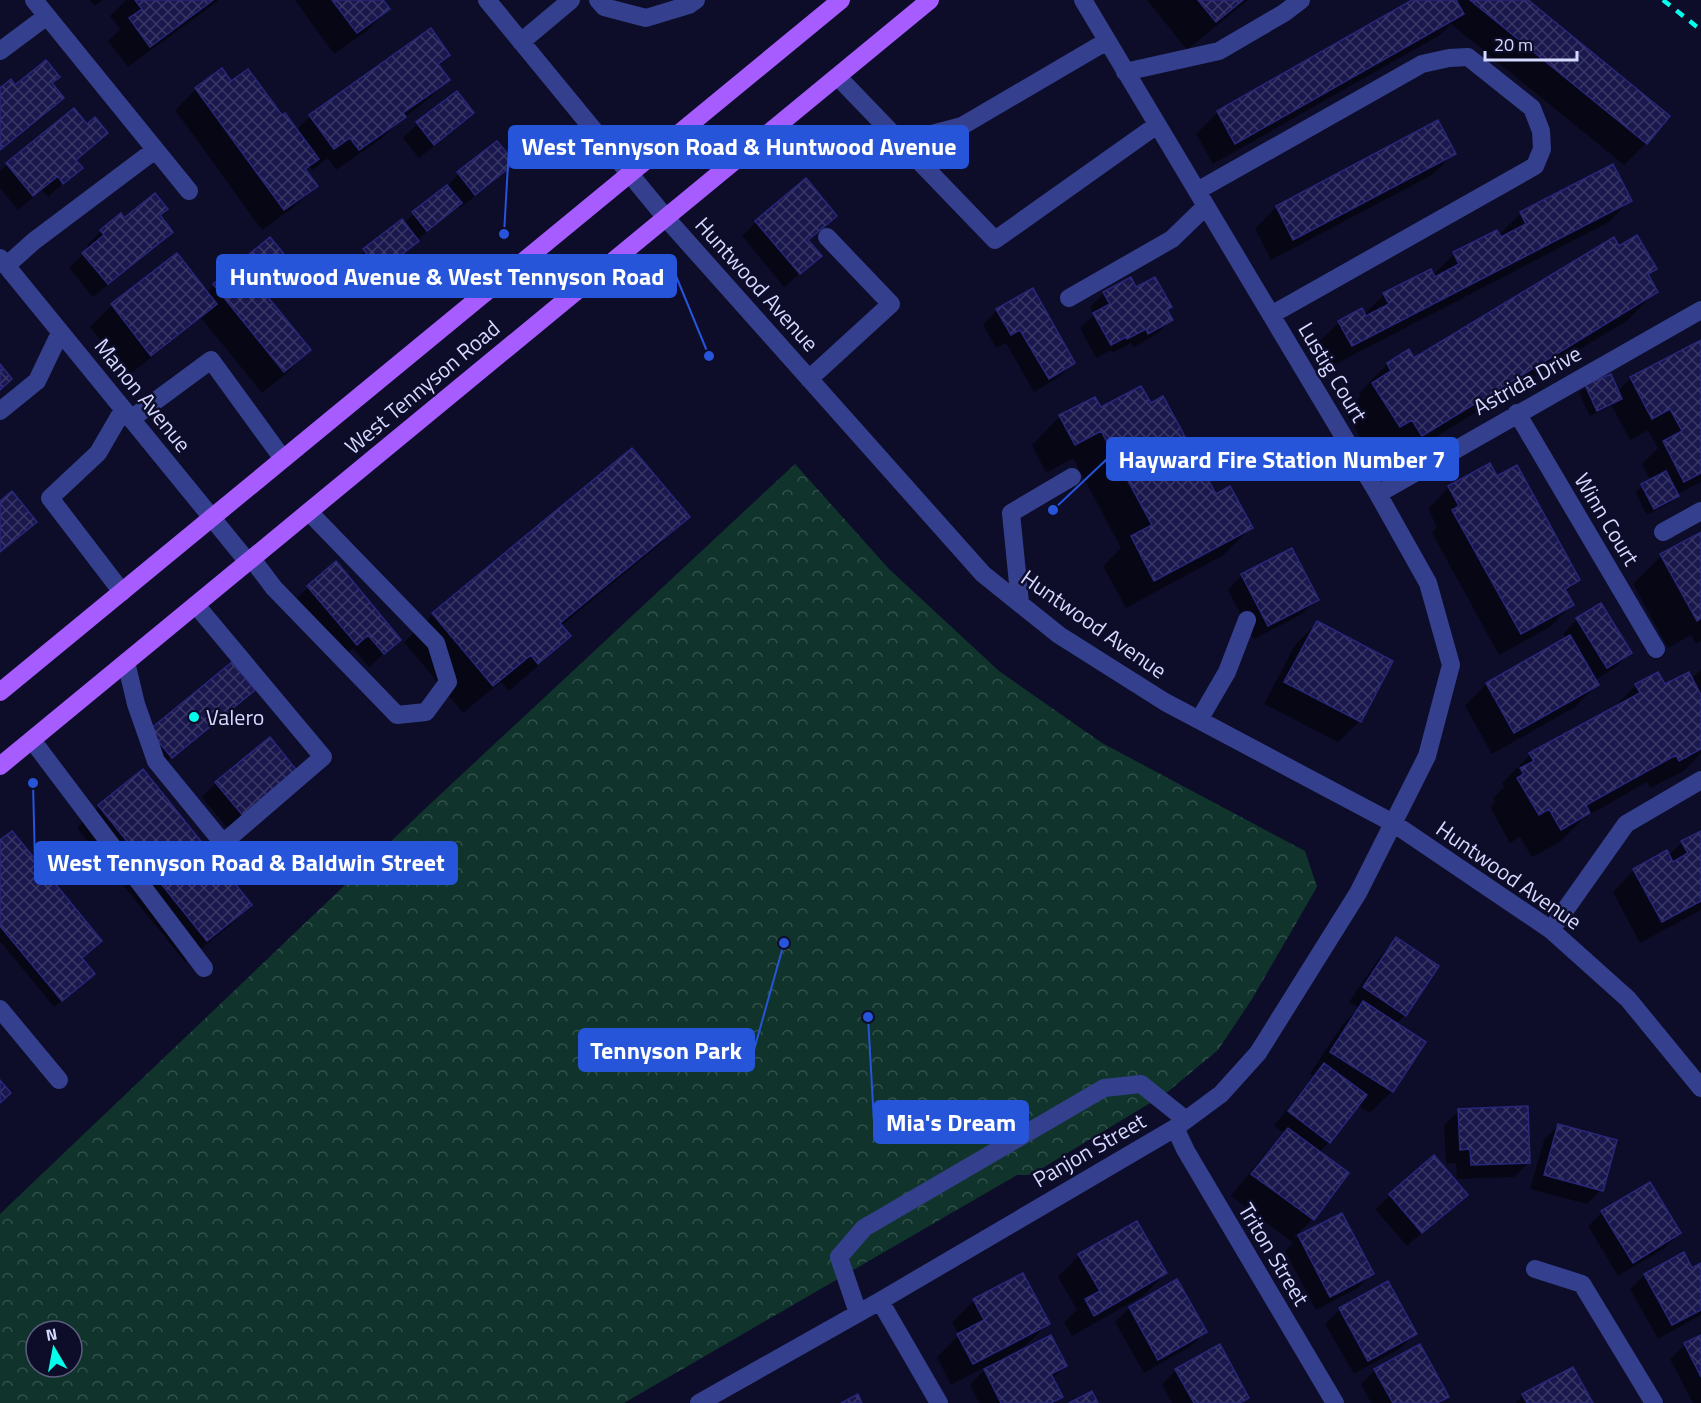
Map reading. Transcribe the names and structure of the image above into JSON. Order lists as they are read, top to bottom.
{
  "streets": {
    "main road": ["West Tennyson Road"],
    "street": [
      "Huntwood Avenue",
      "Lustig Court",
      "Astrida Drive",
      "Manon Avenue",
      "Winn Court",
      "Panjon Street",
      "Triton Street"
    ]
  },
  "crossings": [
    ["Huntwood Avenue", "Lustig Court"],
    ["Huntwood Avenue", "West Tennyson Road"],
    ["Huntwood Avenue", "Panjon Street"],
    ["Lustig Court", "Astrida Drive"],
    ["Lustig Court", "Panjon Street"],
    ["Astrida Drive", "Winn Court"],
    ["West Tennyson Road", "Manon Avenue"],
    ["Panjon Street", "Triton Street"]
  ],
  "places": [
    "West Tennyson Road & Huntwood Avenue",
    "Huntwood Avenue & West Tennyson Road",
    "Hayward Fire Station Number 7",
    "Valero",
    "West Tennyson Road & Baldwin Street",
    "Tennyson Park",
    "Mia's Dream"
  ],
  "scale_bar": "20 m",
  "north": "top"
}
